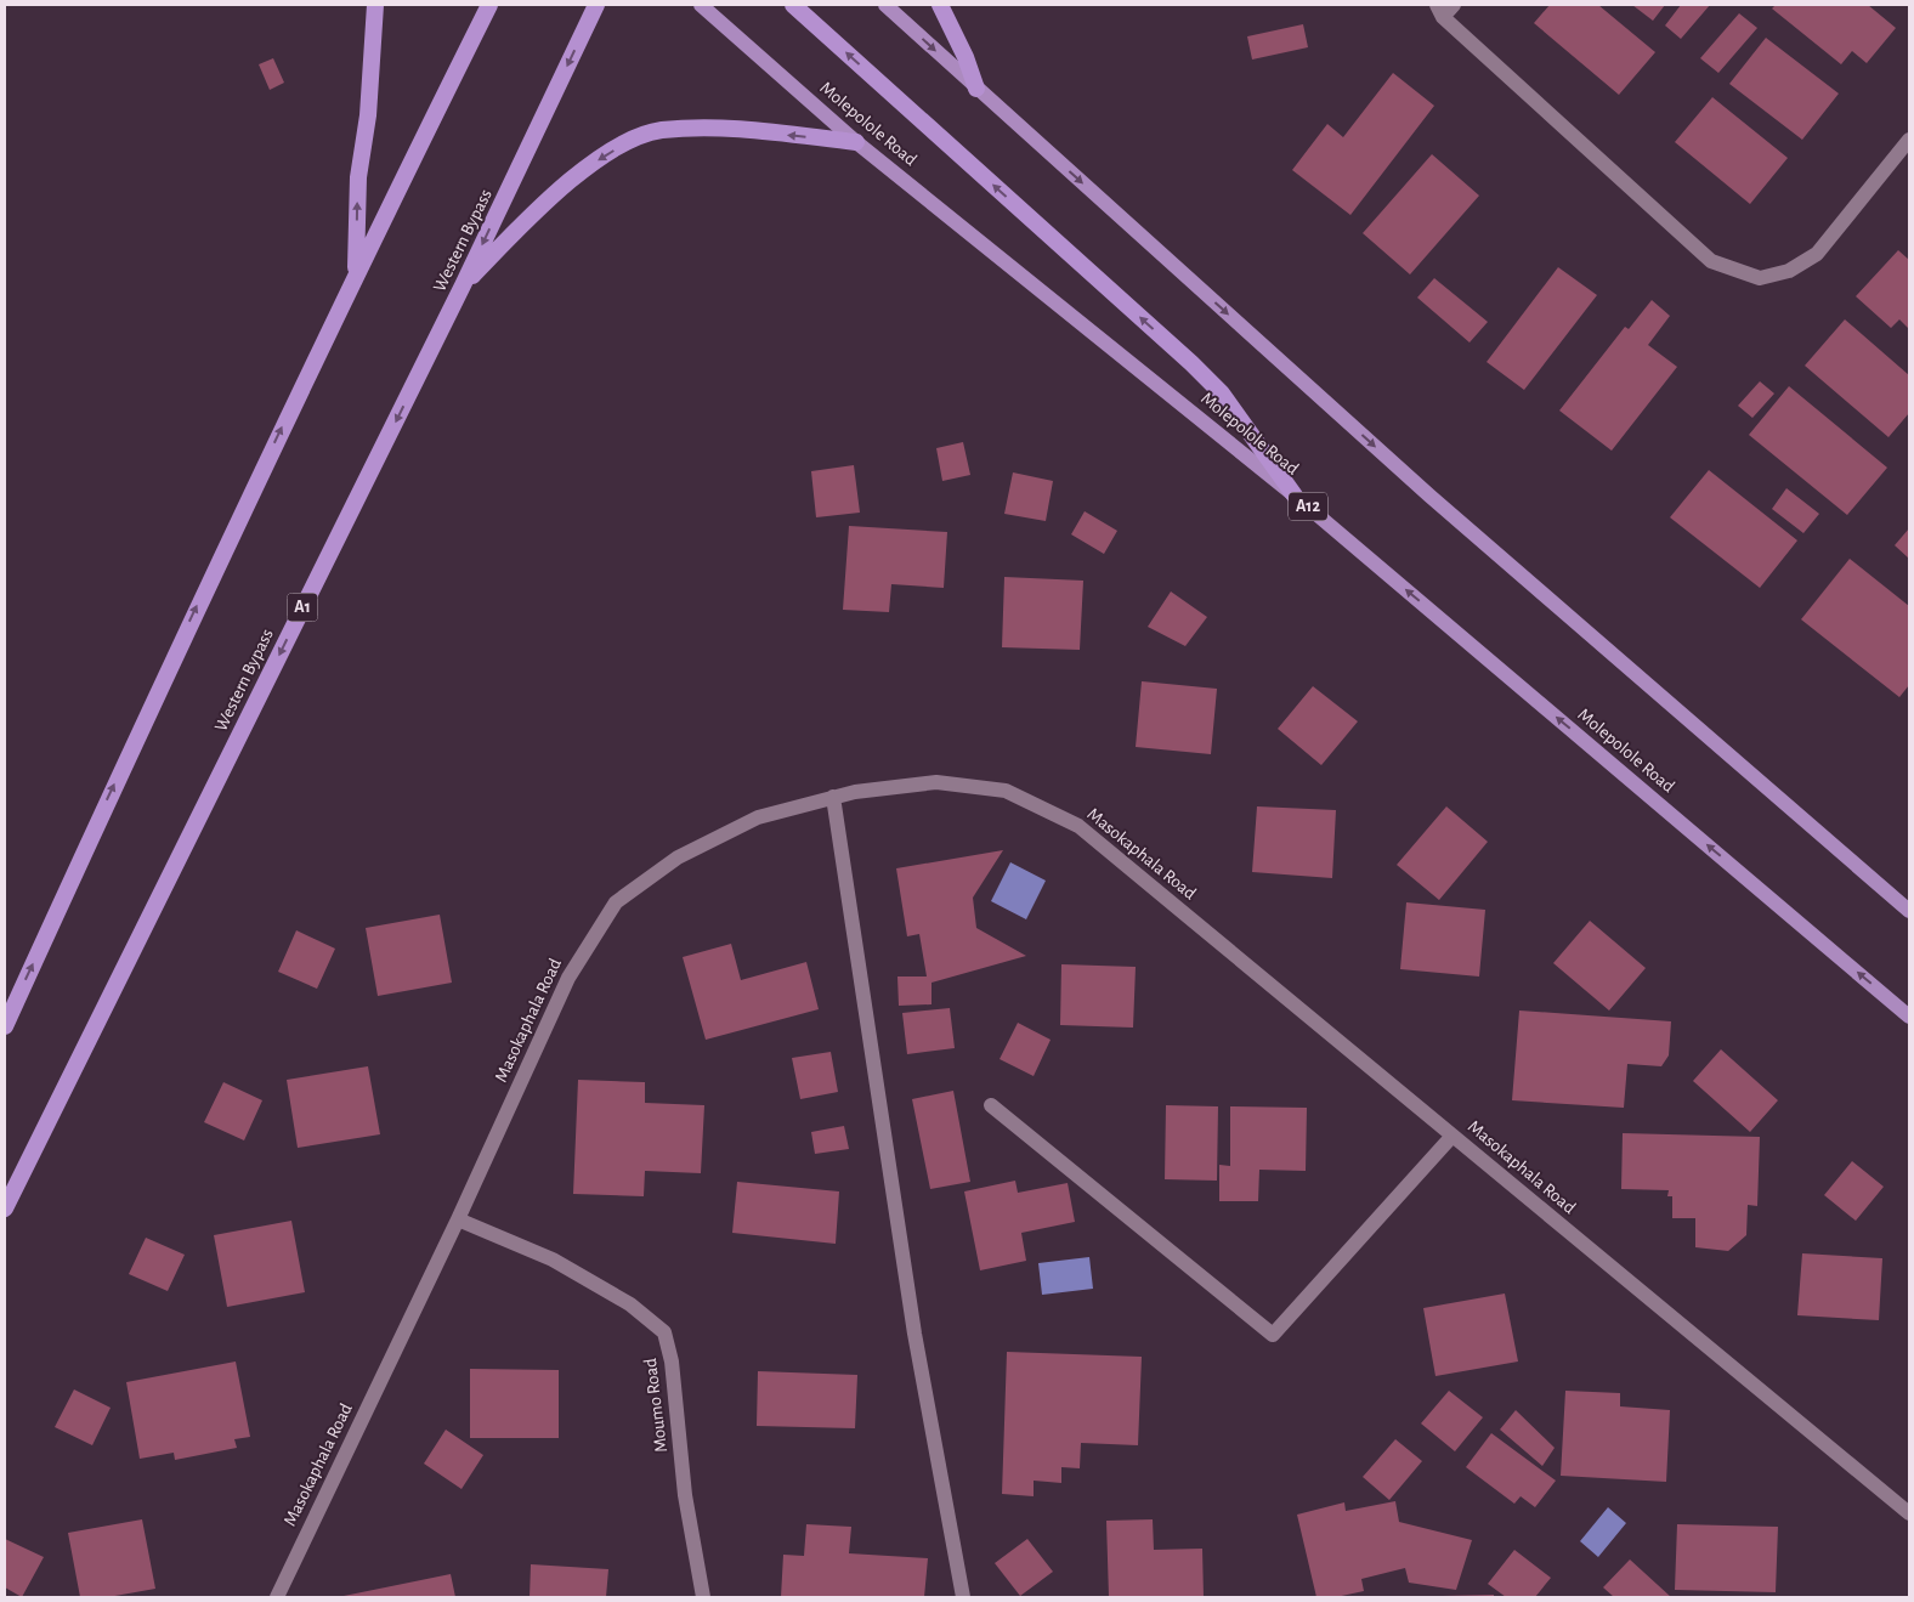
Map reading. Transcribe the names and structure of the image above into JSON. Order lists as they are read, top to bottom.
{
  "streets": {
    "highway": ["Western Bypass", "A1"],
    "main road": ["Molepolole Road", "A12"],
    "street": ["Masokaphala Road", "Moumo Road"]
  },
  "crossings": [
    ["Masokaphala Road", "Moumo Road"]
  ]
}
